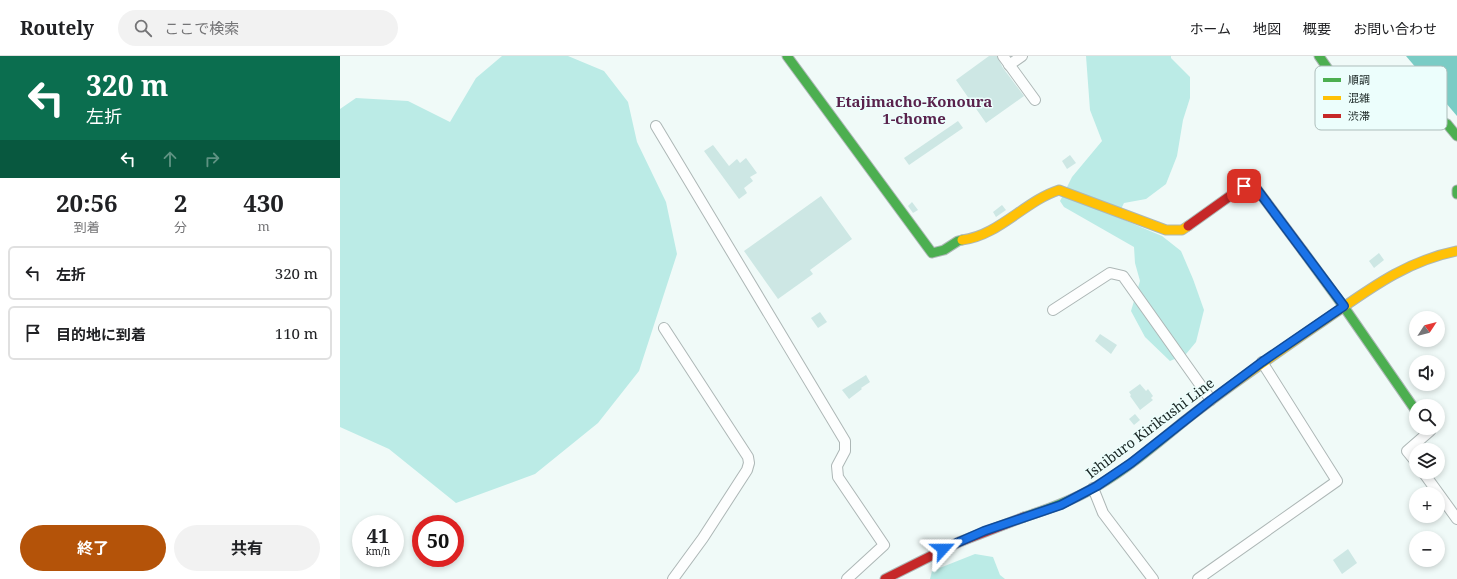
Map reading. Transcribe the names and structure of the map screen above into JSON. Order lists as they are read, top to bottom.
{
  "streets": {
    "street": ["Ishiburo Kirikushi Line"]
  },
  "districts": ["Etajimacho-Konoura 1-chome"],
  "legend": ["順調", "混雑", "渋滞"],
  "north": "top right",
  "page": {
    "header": "Routely",
    "search": "ここで検索",
    "nav": [
      "ホーム",
      "地図",
      "概要",
      "お問い合わせ"
    ],
    "turn": ["320 m", "左折"],
    "eta": [
      "20:56",
      "到着",
      "2",
      "分",
      "430",
      "m"
    ],
    "list": [
      {
        "name": "左折",
        "value": "320 m"
      },
      {
        "name": "目的地に到着",
        "value": "110 m"
      }
    ],
    "map_buttons": ["+", "−"],
    "speed": "41 km/h",
    "limit": "50",
    "buttons": ["終了", "共有"]
  }
}
